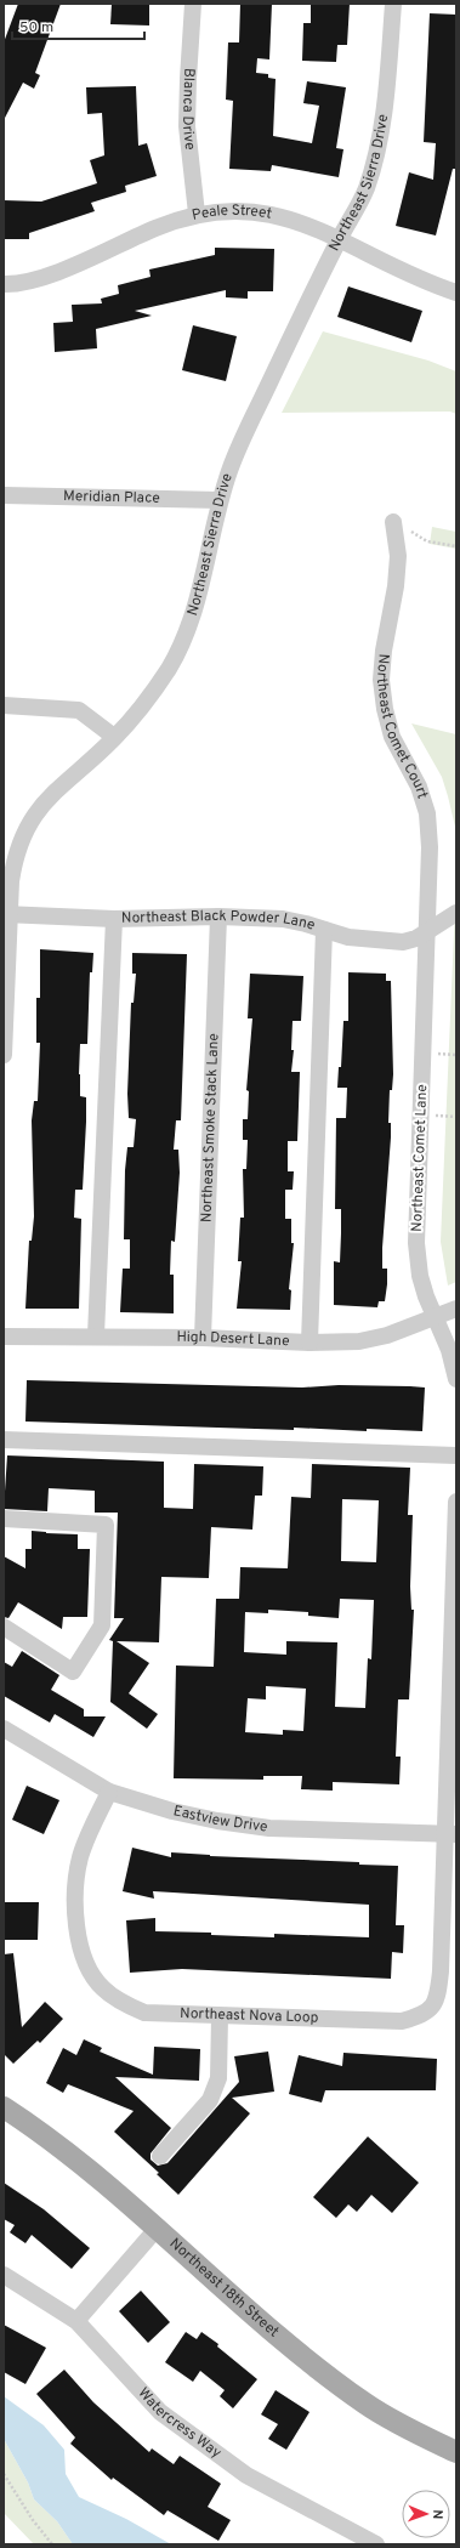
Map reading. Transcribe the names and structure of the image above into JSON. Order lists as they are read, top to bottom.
{
  "streets": {
    "main road": ["Northeast 18th Street"],
    "street": [
      "Blanca Drive",
      "Northeast Sierra Drive",
      "Peale Street",
      "Meridian Place",
      "Northeast Comet Court",
      "Northeast Black Powder Lane",
      "Northeast Smoke Stack Lane",
      "Northeast Comet Lane",
      "High Desert Lane",
      "Eastview Drive",
      "Northeast Nova Loop",
      "Watercress Way"
    ]
  },
  "crossings": [
    ["Blanca Drive", "Peale Street"],
    ["Northeast Sierra Drive", "Peale Street"],
    ["Northeast Sierra Drive", "Meridian Place"],
    ["Northeast Sierra Drive", "Northeast Black Powder Lane"],
    ["Northeast Comet Court", "Northeast Black Powder Lane"],
    ["Northeast Comet Court", "Northeast Comet Lane"],
    ["Northeast Black Powder Lane", "Northeast Smoke Stack Lane"],
    ["Northeast Black Powder Lane", "Northeast Comet Lane"],
    ["Northeast Smoke Stack Lane", "High Desert Lane"],
    ["Northeast Comet Lane", "High Desert Lane"],
    ["Eastview Drive", "Northeast Nova Loop"]
  ],
  "scale_bar": "50 m",
  "north": "right"
}
